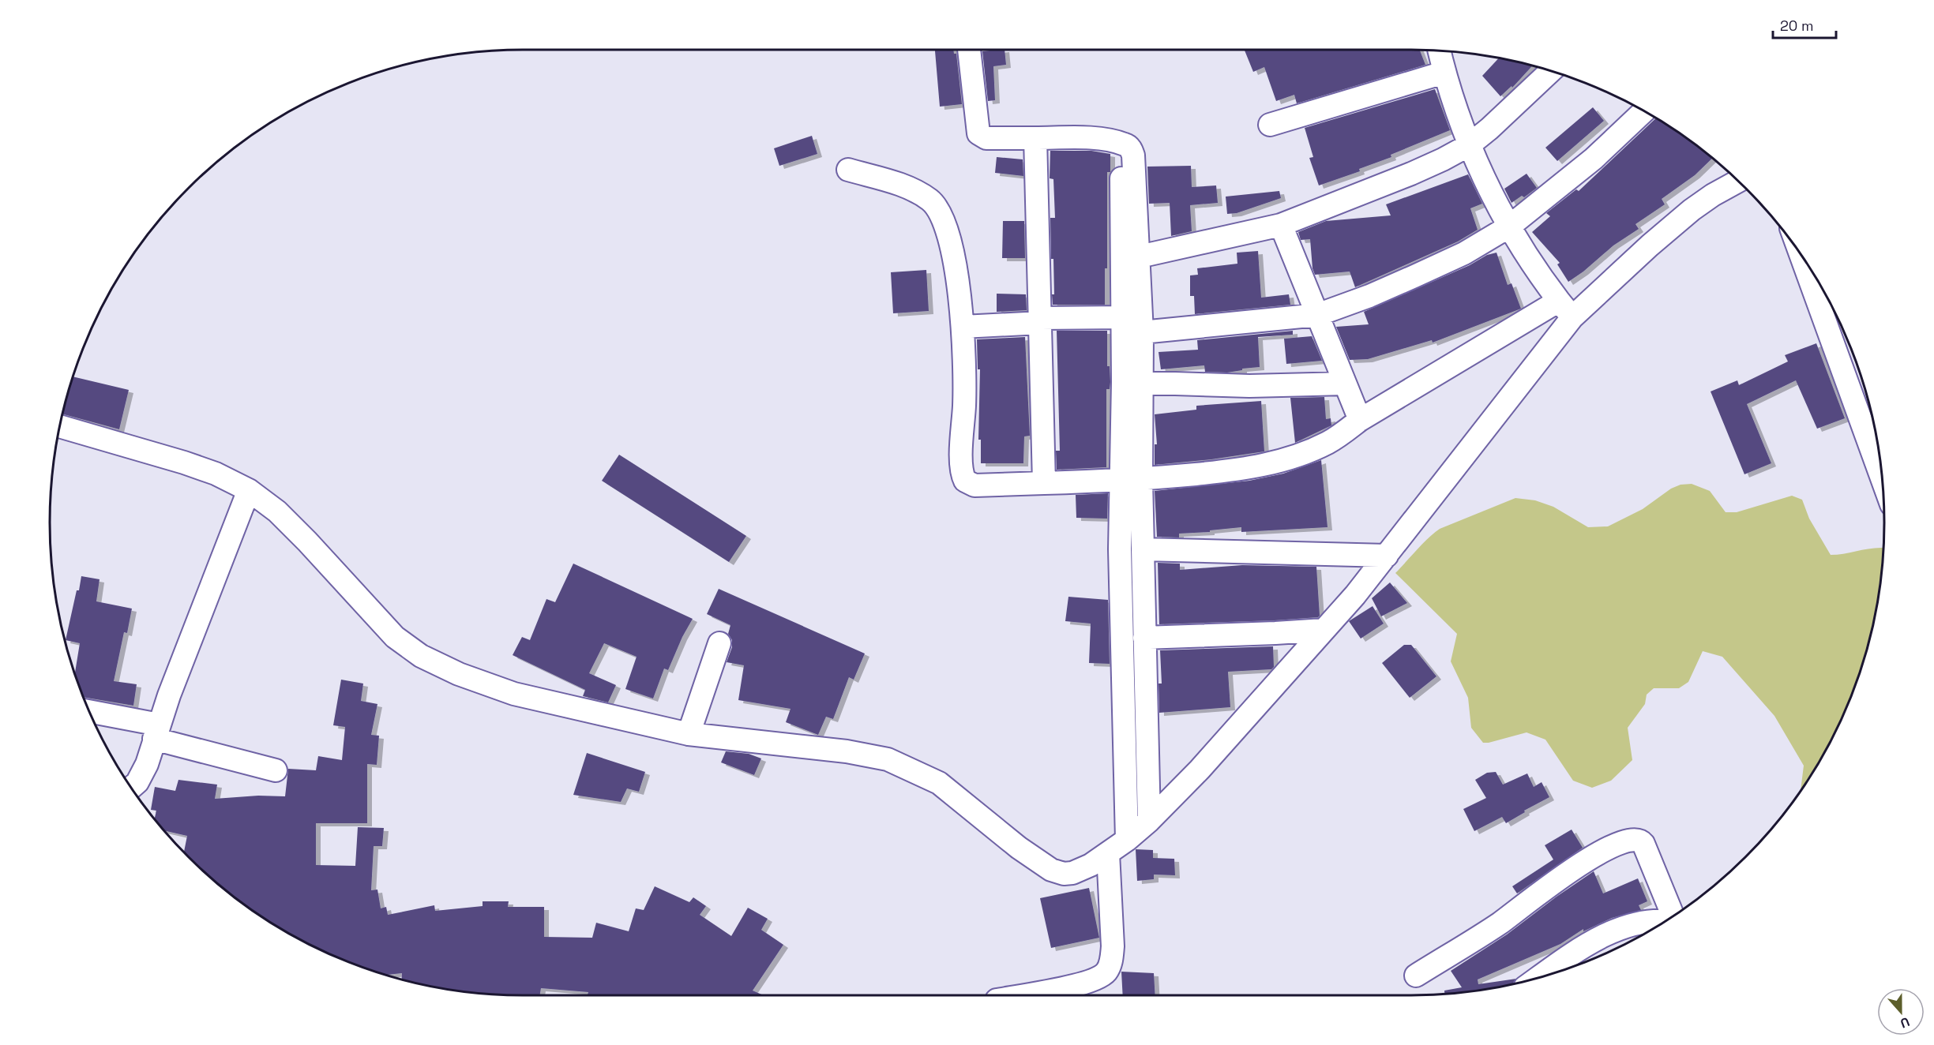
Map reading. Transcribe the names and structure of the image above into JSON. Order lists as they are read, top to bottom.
{
  "scale_bar": "20 m",
  "north": "bottom"
}
